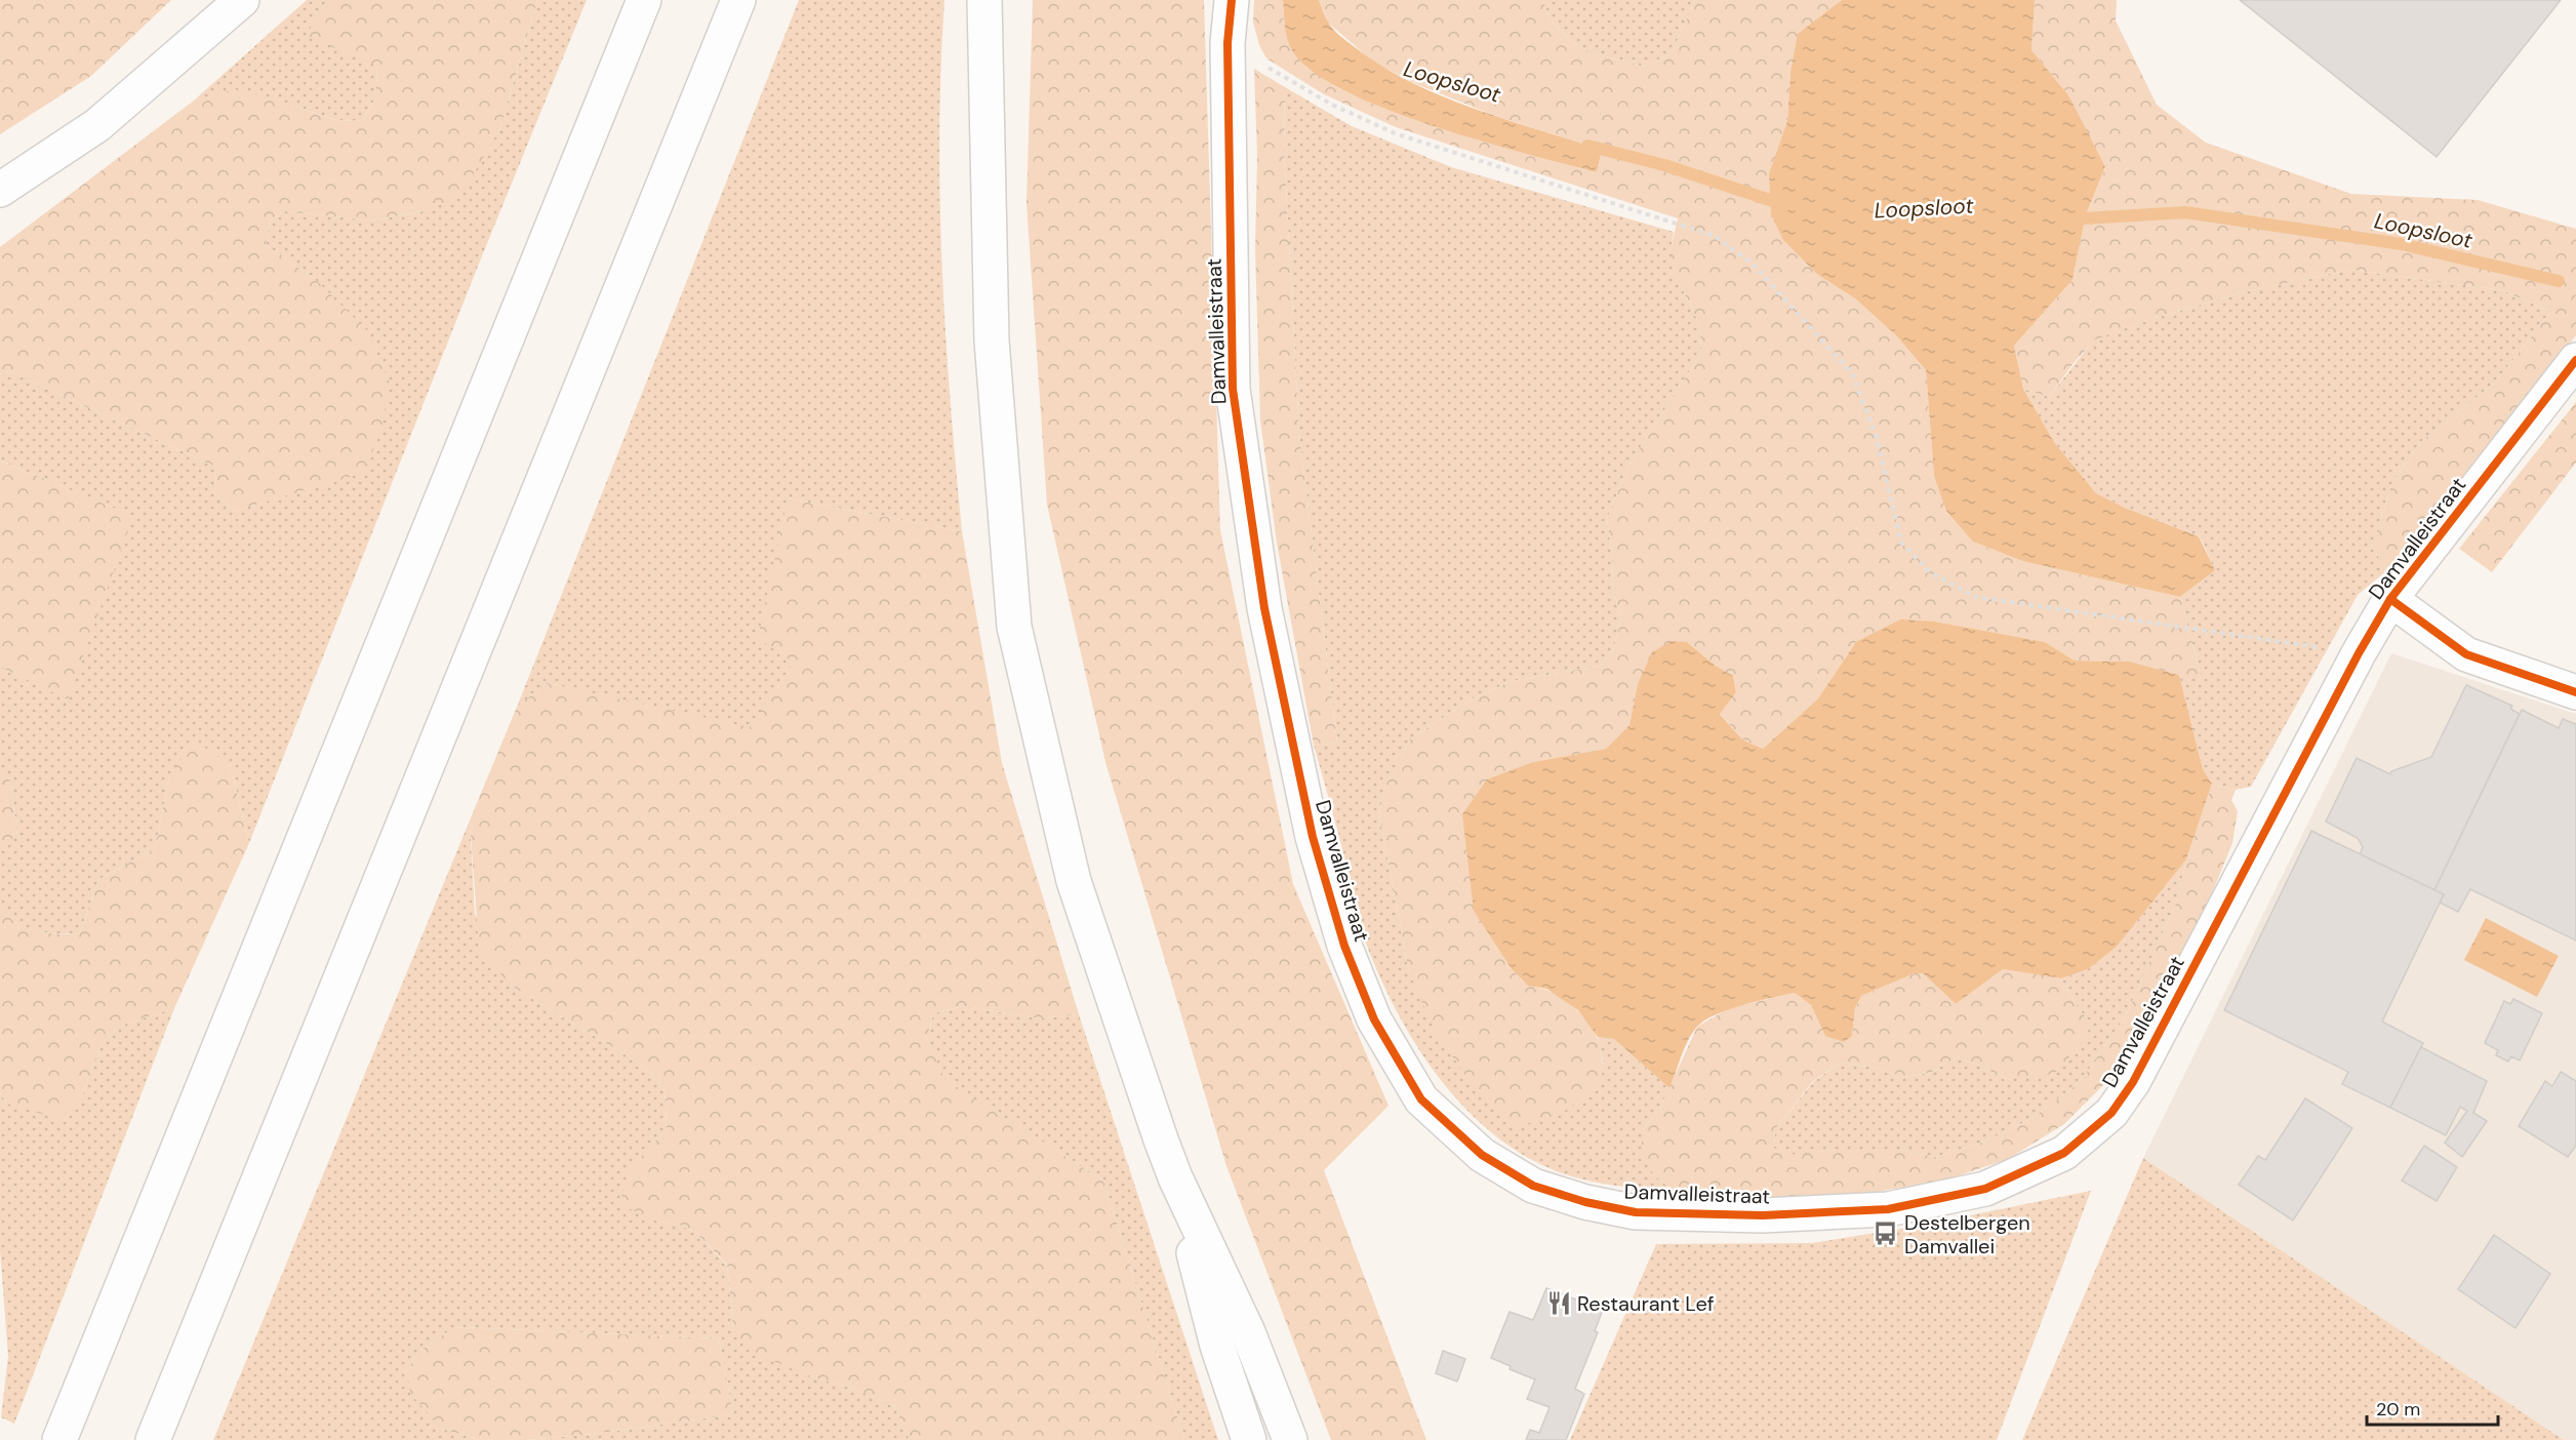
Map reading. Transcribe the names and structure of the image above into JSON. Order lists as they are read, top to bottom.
{
  "streets": {
    "main road": ["Damvalleistraat"]
  },
  "water": ["Loopsloot"],
  "places": {
    "bus stop": ["Destelbergen Damvallei"],
    "restaurant": ["Restaurant Lef"]
  },
  "scale_bar": "20 m"
}
